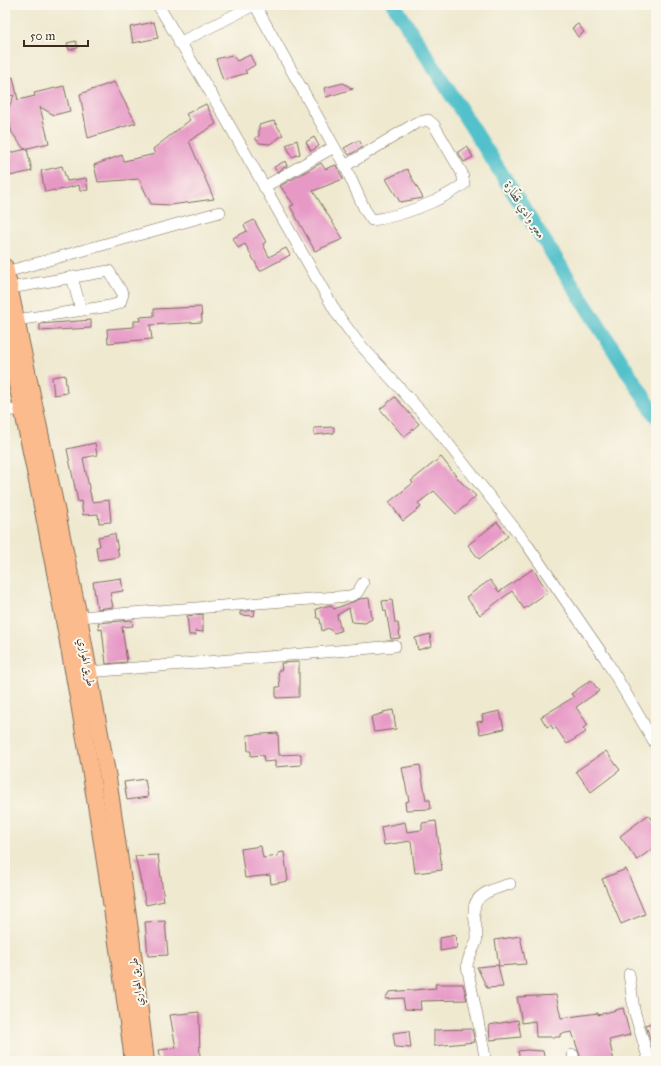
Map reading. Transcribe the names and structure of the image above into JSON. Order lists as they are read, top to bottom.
{
  "streets": {
    "highway": ["طريق الهواري"]
  },
  "water": ["معبر وادي قطّارة"],
  "scale_bar": "50 m"
}
